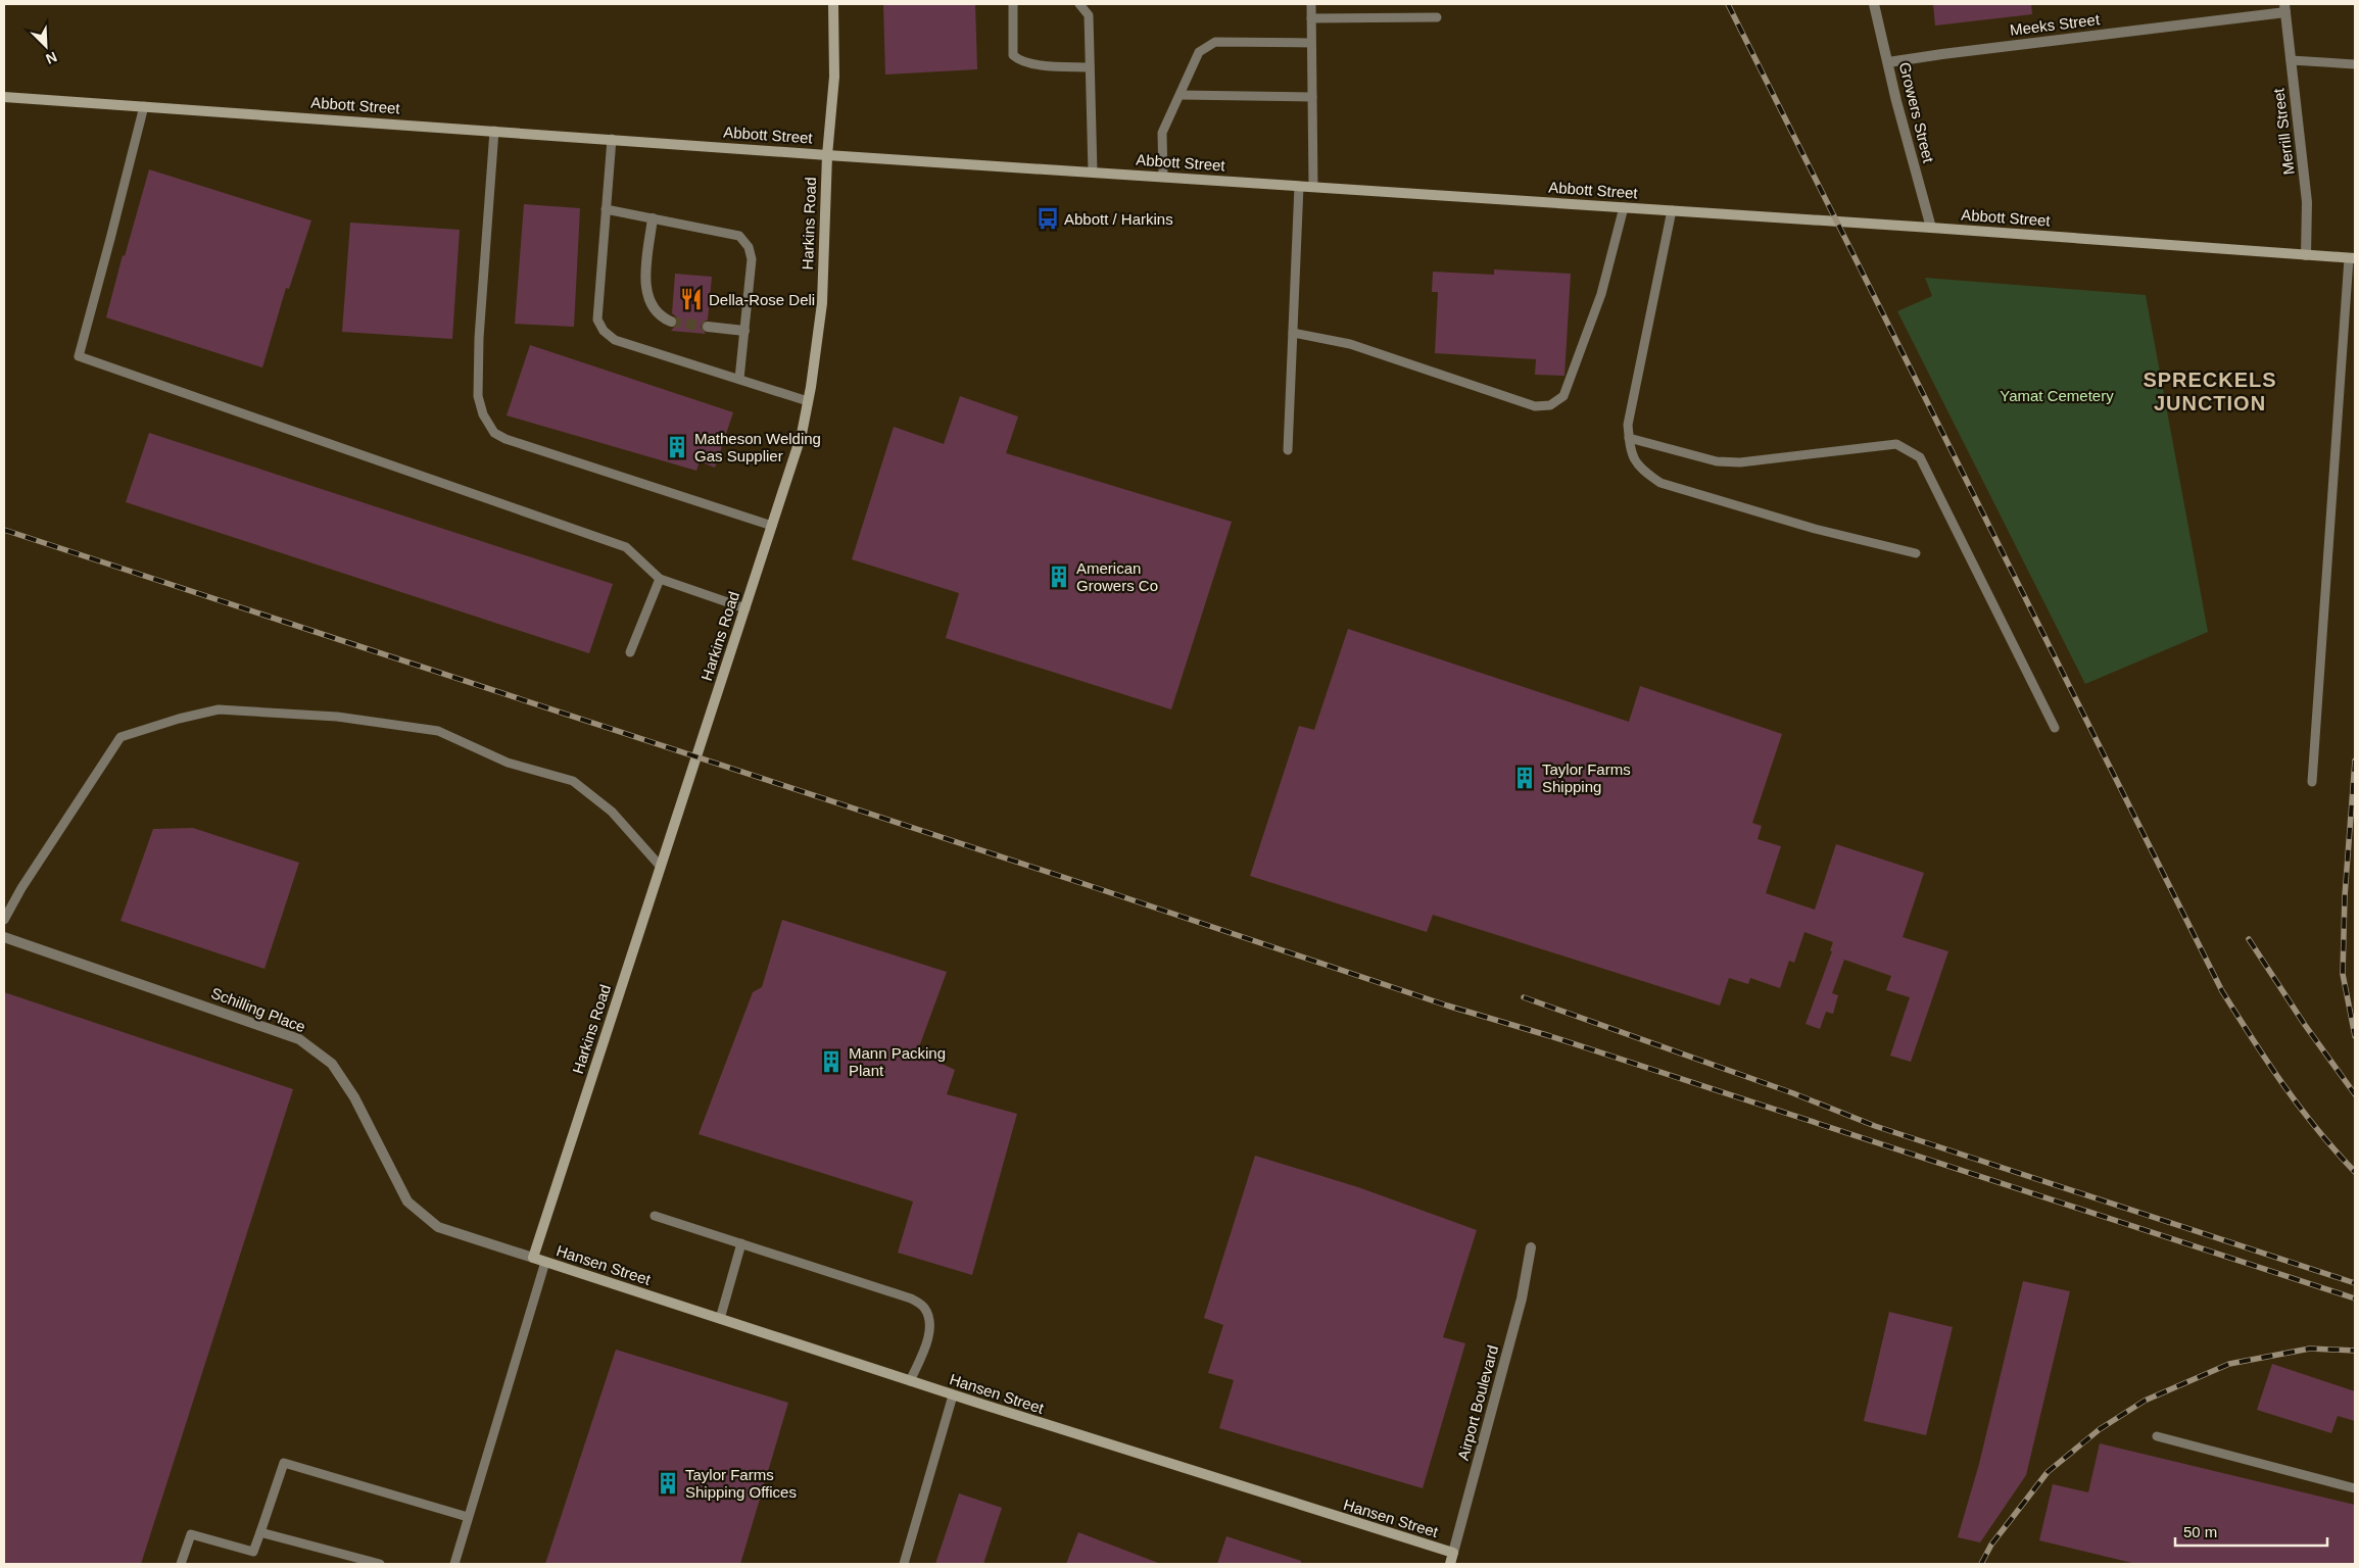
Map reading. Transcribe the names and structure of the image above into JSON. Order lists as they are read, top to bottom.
{
  "streets": {
    "main road": [
      "Abbott Street",
      "Harkins Road",
      "Hansen Street",
      "Airport Boulevard"
    ],
    "street": [
      "Meeks Street",
      "Growers Street",
      "Merrill Street",
      "Schilling Place"
    ]
  },
  "crossings": [
    ["Meeks Street", "Growers Street"],
    ["Meeks Street", "Merrill Street"],
    ["Abbott Street", "Growers Street"],
    ["Abbott Street", "Merrill Street"],
    ["Abbott Street", "Harkins Road"],
    ["Harkins Road", "Schilling Place"],
    ["Harkins Road", "Hansen Street"],
    ["Schilling Place", "Hansen Street"],
    ["Hansen Street", "Airport Boulevard"]
  ],
  "districts": ["SPRECKELS JUNCTION"],
  "parks": ["Yamat Cemetery"],
  "places": {
    "bus stop": ["Abbott / Harkins"],
    "restaurant": ["Della-Rose Deli"],
    "building": [
      "Matheson Welding Gas Supplier",
      "American Growers Co",
      "Taylor Farms Shipping",
      "Mann Packing Plant",
      "Taylor Farms Shipping Offices"
    ]
  },
  "scale_bar": "50 m",
  "north": "bottom right"
}
